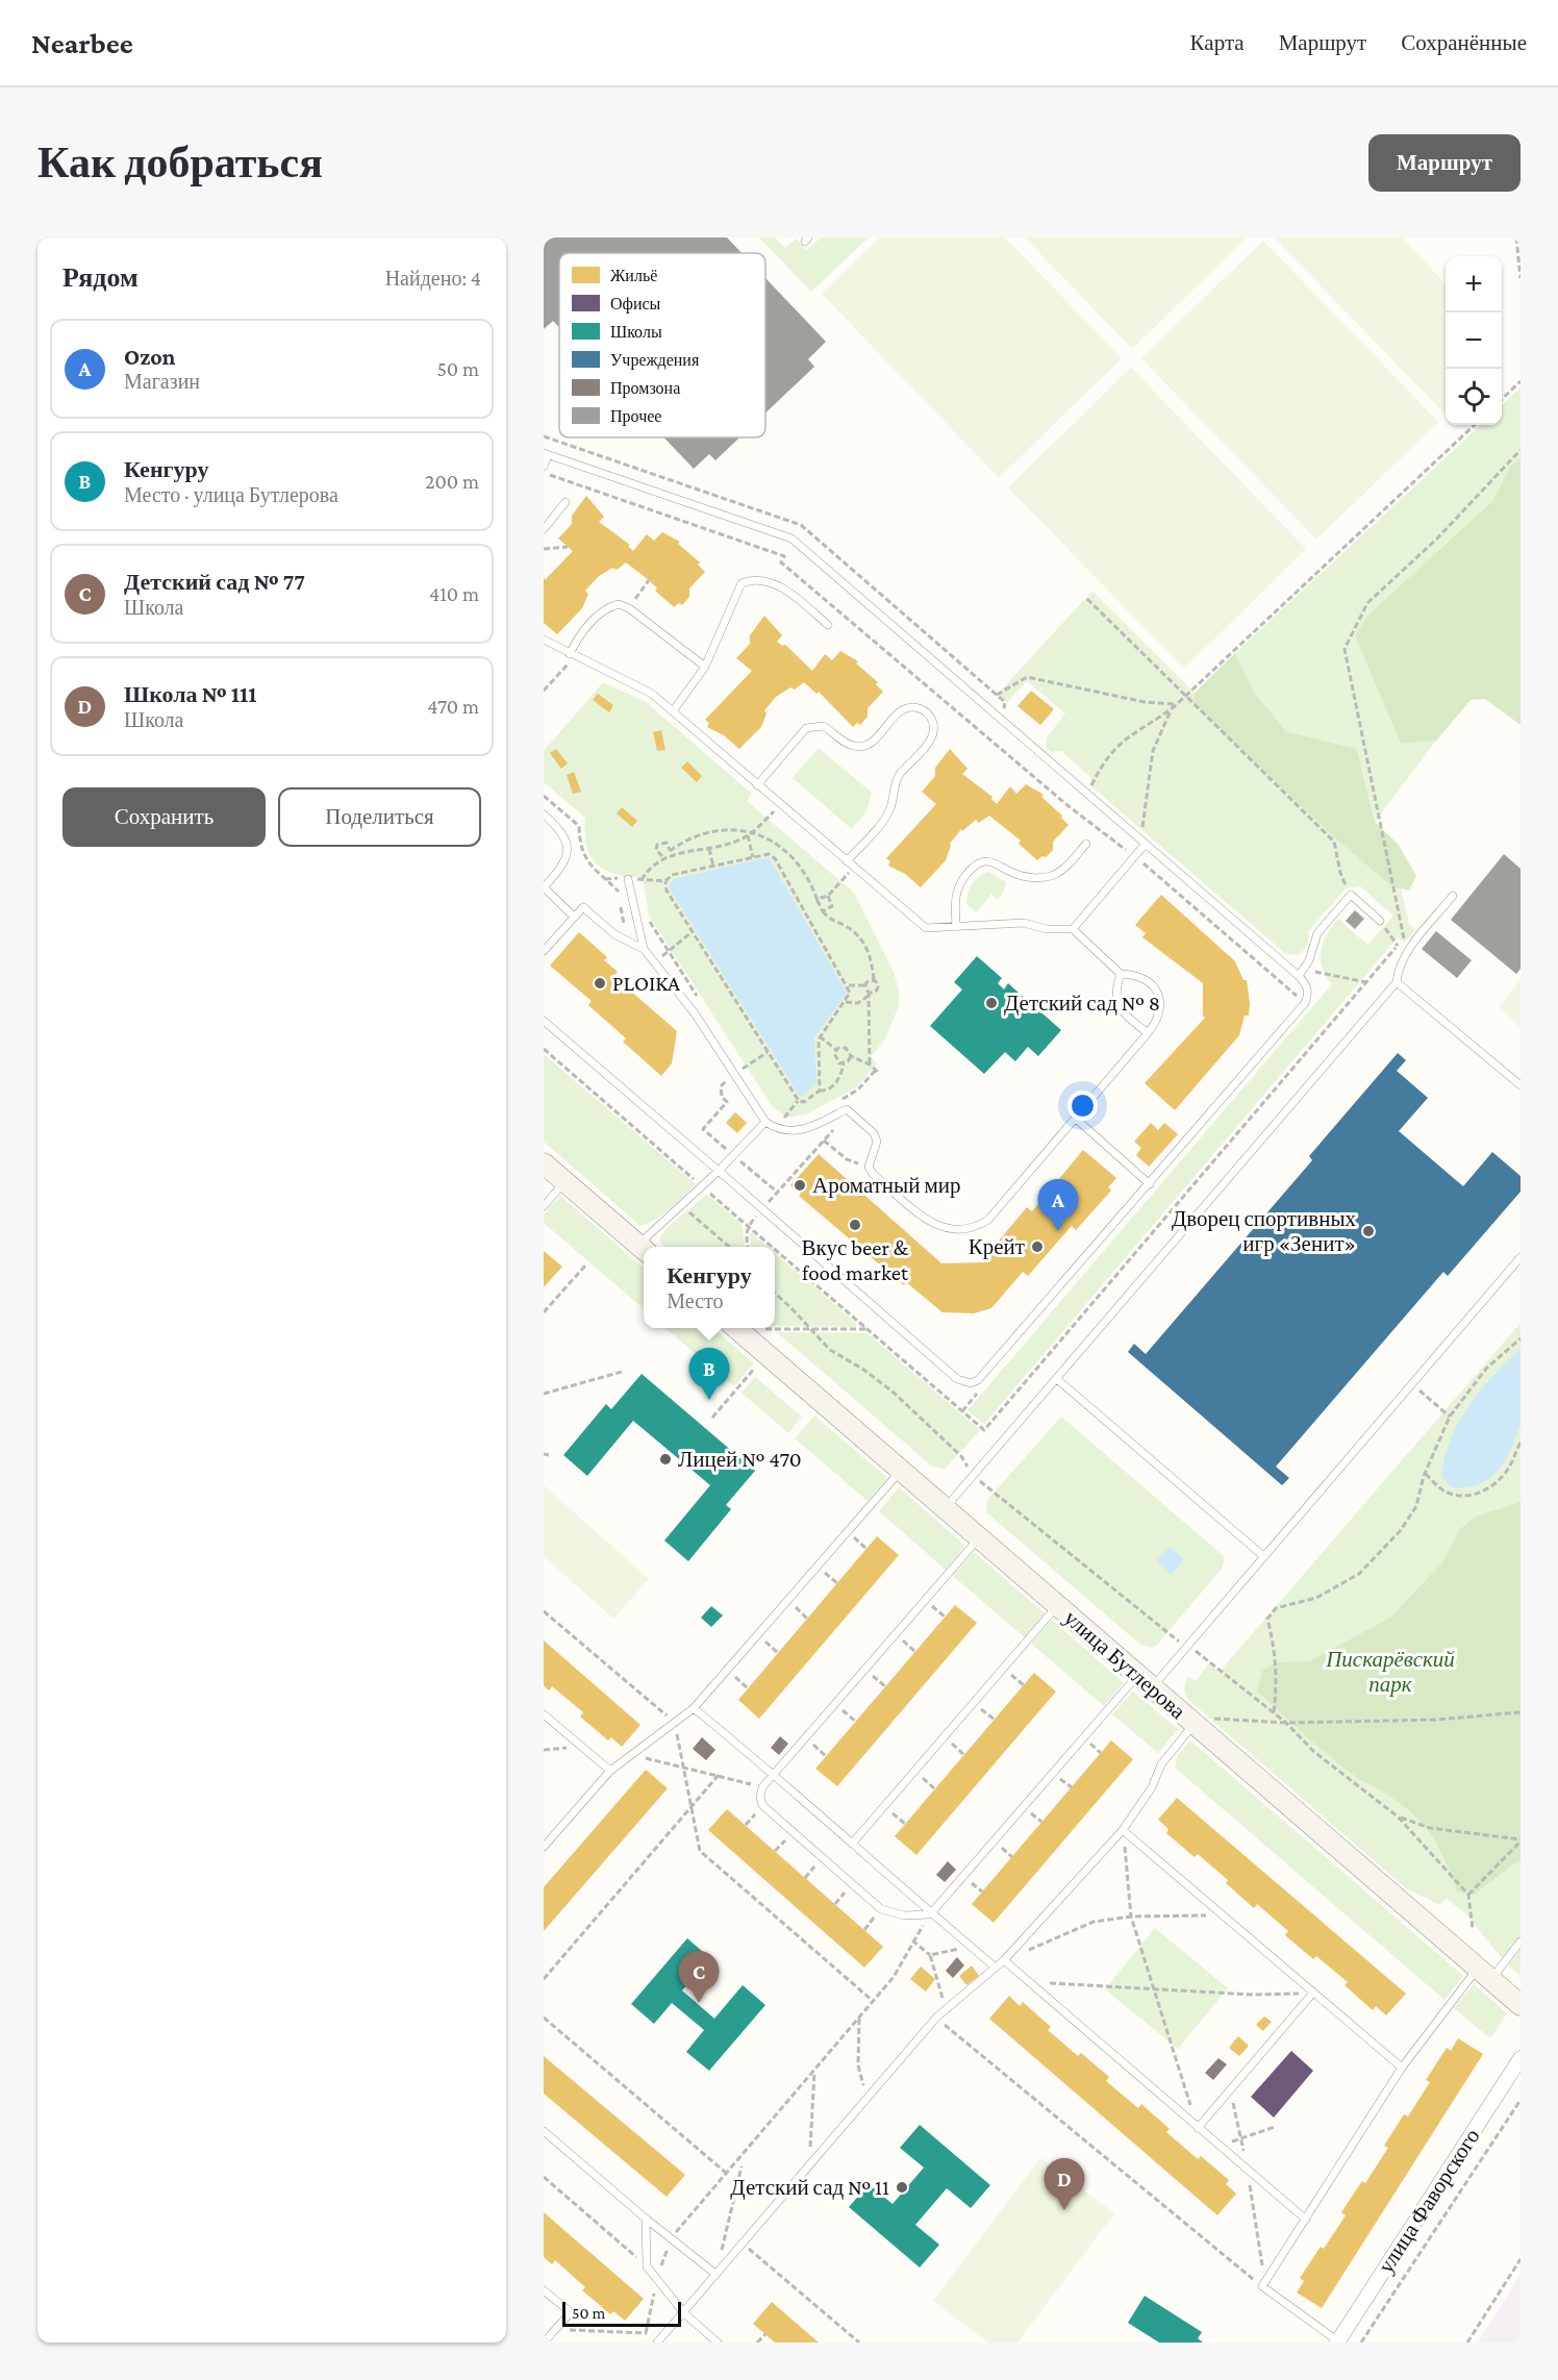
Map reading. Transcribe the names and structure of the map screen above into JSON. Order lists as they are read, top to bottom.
{
  "streets": {
    "street": ["улица Бутлерова", "улица Фаворского"]
  },
  "parks": ["Пискарёвский парк"],
  "places": [
    "PLOIKA",
    "Детский сад № 8",
    "Ароматный мир",
    "Вкус beer & food market",
    "Дворец спортивных игр «Зенит»",
    "Крейт",
    "Лицей № 470",
    "Детский сад № 11"
  ],
  "legend": [
    "Жильё",
    "Офисы",
    "Школы",
    "Учреждения",
    "Промзона",
    "Прочее"
  ],
  "scale_bar": "50 m",
  "page": {
    "header": "Nearbee",
    "nav": ["Карта", "Маршрут", "Сохранённые"],
    "buttons": [
      "Маршрут",
      ["Сохранить", "Поделиться"]
    ],
    "title": "Как добраться",
    "heading": ["Рядом", "Найдено: 4"],
    "map_buttons": ["+", "−"],
    "list": [
      {
        "mark": "A",
        "name": "Ozon",
        "note": "Магазин",
        "value": "50 m"
      },
      {
        "mark": "B",
        "name": "Кенгуру",
        "note": "Место · улица Бутлерова",
        "value": "200 m"
      },
      {
        "mark": "C",
        "name": "Детский сад № 77",
        "note": "Школа",
        "value": "410 m"
      },
      {
        "mark": "D",
        "name": "Школа № 111",
        "note": "Школа",
        "value": "470 m"
      }
    ],
    "pins": [
      "A",
      "B",
      "C",
      "D"
    ],
    "popup": ["Кенгуру", "Место"],
    "scale": "50 m"
  }
}
